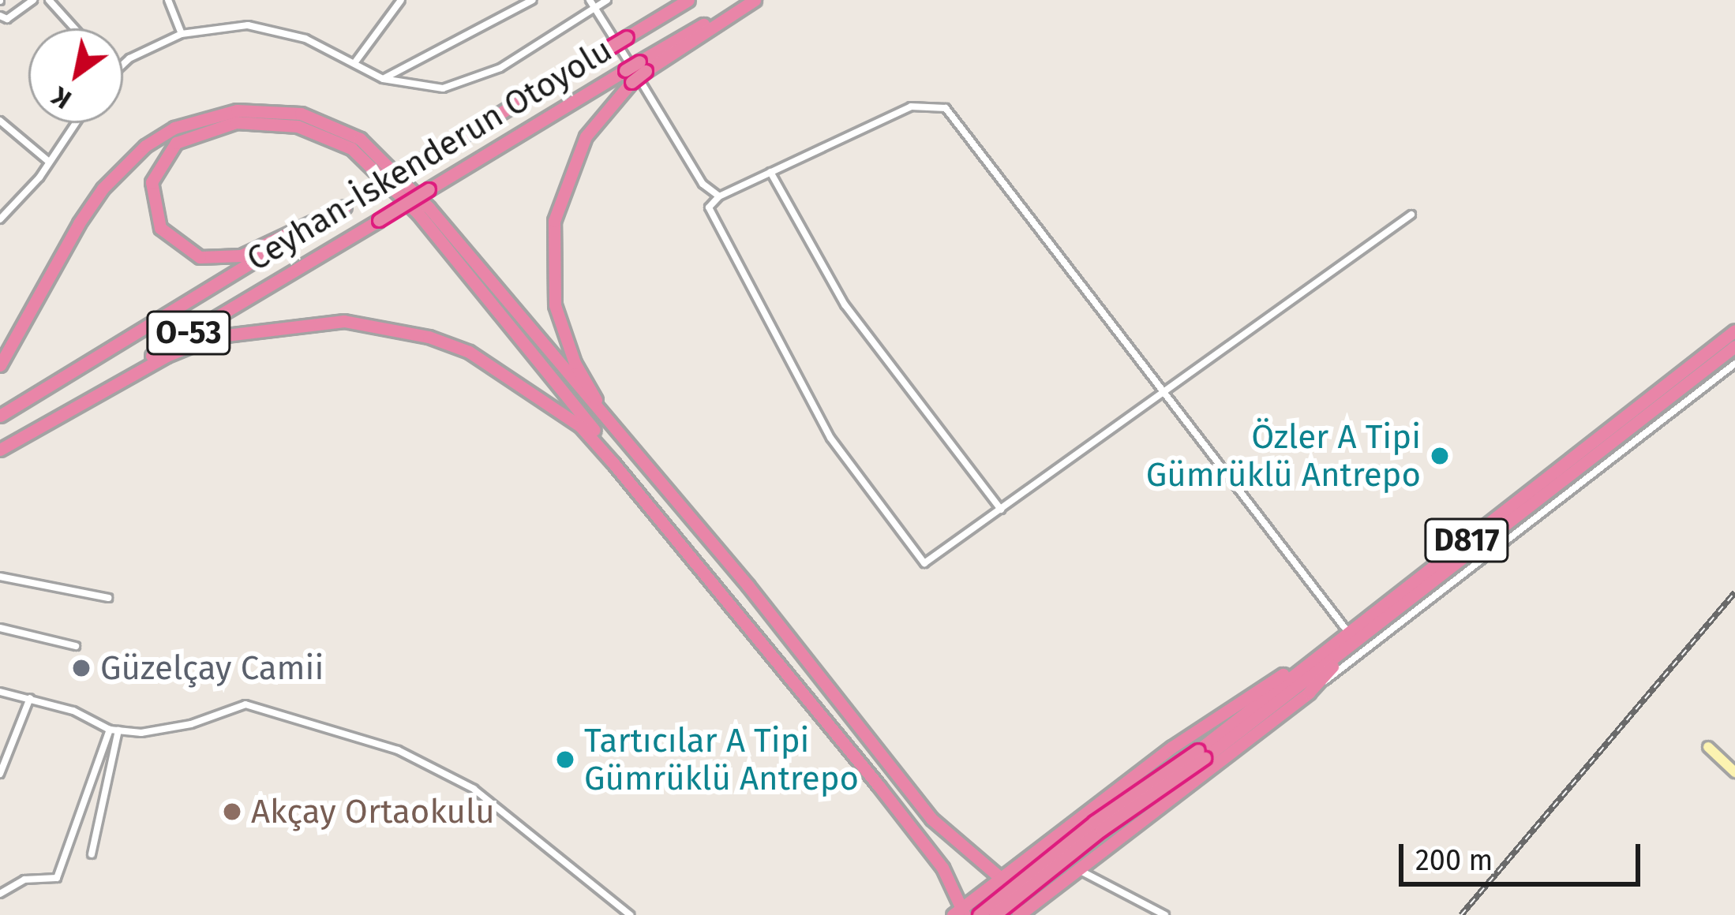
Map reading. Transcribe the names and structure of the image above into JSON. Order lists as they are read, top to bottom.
{
  "streets": {
    "highway": ["Ceyhan-İskenderun Otoyolu", "O-53", "D817"]
  },
  "places": [
    "Özler A Tipi Gümrüklü Antrepo",
    "Güzelçay Camii",
    "Tartıcılar A Tipi Gümrüklü Antrepo",
    "Akçay Ortaokulu"
  ],
  "scale_bar": "200 m",
  "north": "bottom left"
}
